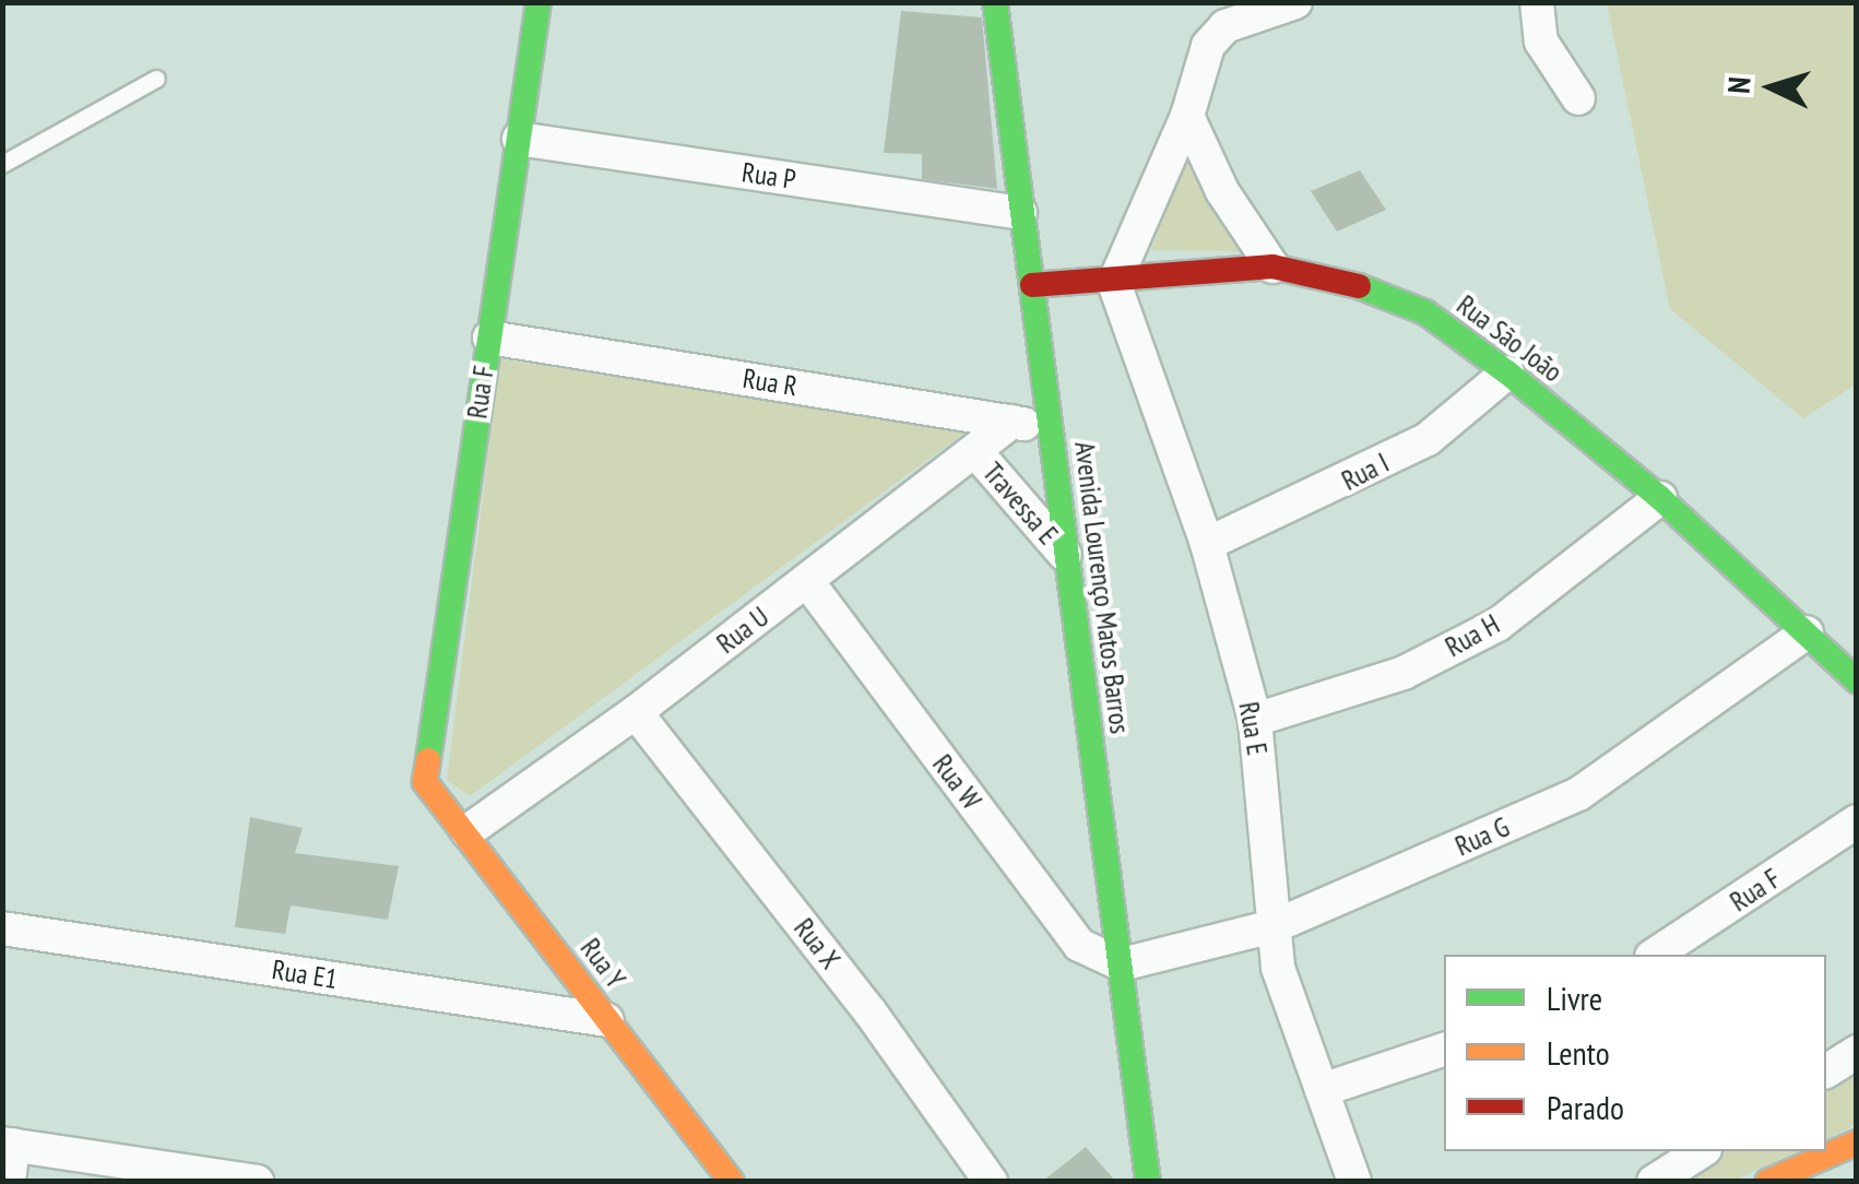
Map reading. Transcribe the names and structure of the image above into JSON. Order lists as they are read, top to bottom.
{
  "streets": {
    "street": [
      "Rua P",
      "Rua São João",
      "Rua R",
      "Rua F",
      "Rua I",
      "Travessa E",
      "Avenida Lourenço Matos Barros",
      "Rua U",
      "Rua H",
      "Rua E",
      "Rua W",
      "Rua G",
      "Rua X",
      "Rua Y",
      "Rua E1"
    ]
  },
  "crossings": [
    ["Rua P", "Rua F"],
    ["Rua P", "Avenida Lourenço Matos Barros"],
    ["Rua São João", "Rua I"],
    ["Rua São João", "Avenida Lourenço Matos Barros"],
    ["Rua São João", "Rua H"],
    ["Rua São João", "Rua E"],
    ["Rua São João", "Rua G"],
    ["Rua R", "Rua F"],
    ["Rua R", "Avenida Lourenço Matos Barros"],
    ["Rua R", "Rua U"],
    ["Rua F", "Rua Y"],
    ["Rua I", "Rua E"],
    ["Travessa E", "Avenida Lourenço Matos Barros"],
    ["Travessa E", "Rua U"],
    ["Avenida Lourenço Matos Barros", "Rua W"],
    ["Avenida Lourenço Matos Barros", "Rua G"],
    ["Rua U", "Rua W"],
    ["Rua U", "Rua X"],
    ["Rua U", "Rua Y"],
    ["Rua H", "Rua E"],
    ["Rua E", "Rua G"],
    ["Rua W", "Rua G"],
    ["Rua Y", "Rua E1"]
  ],
  "legend": ["Livre", "Lento", "Parado"],
  "north": "left"
}
